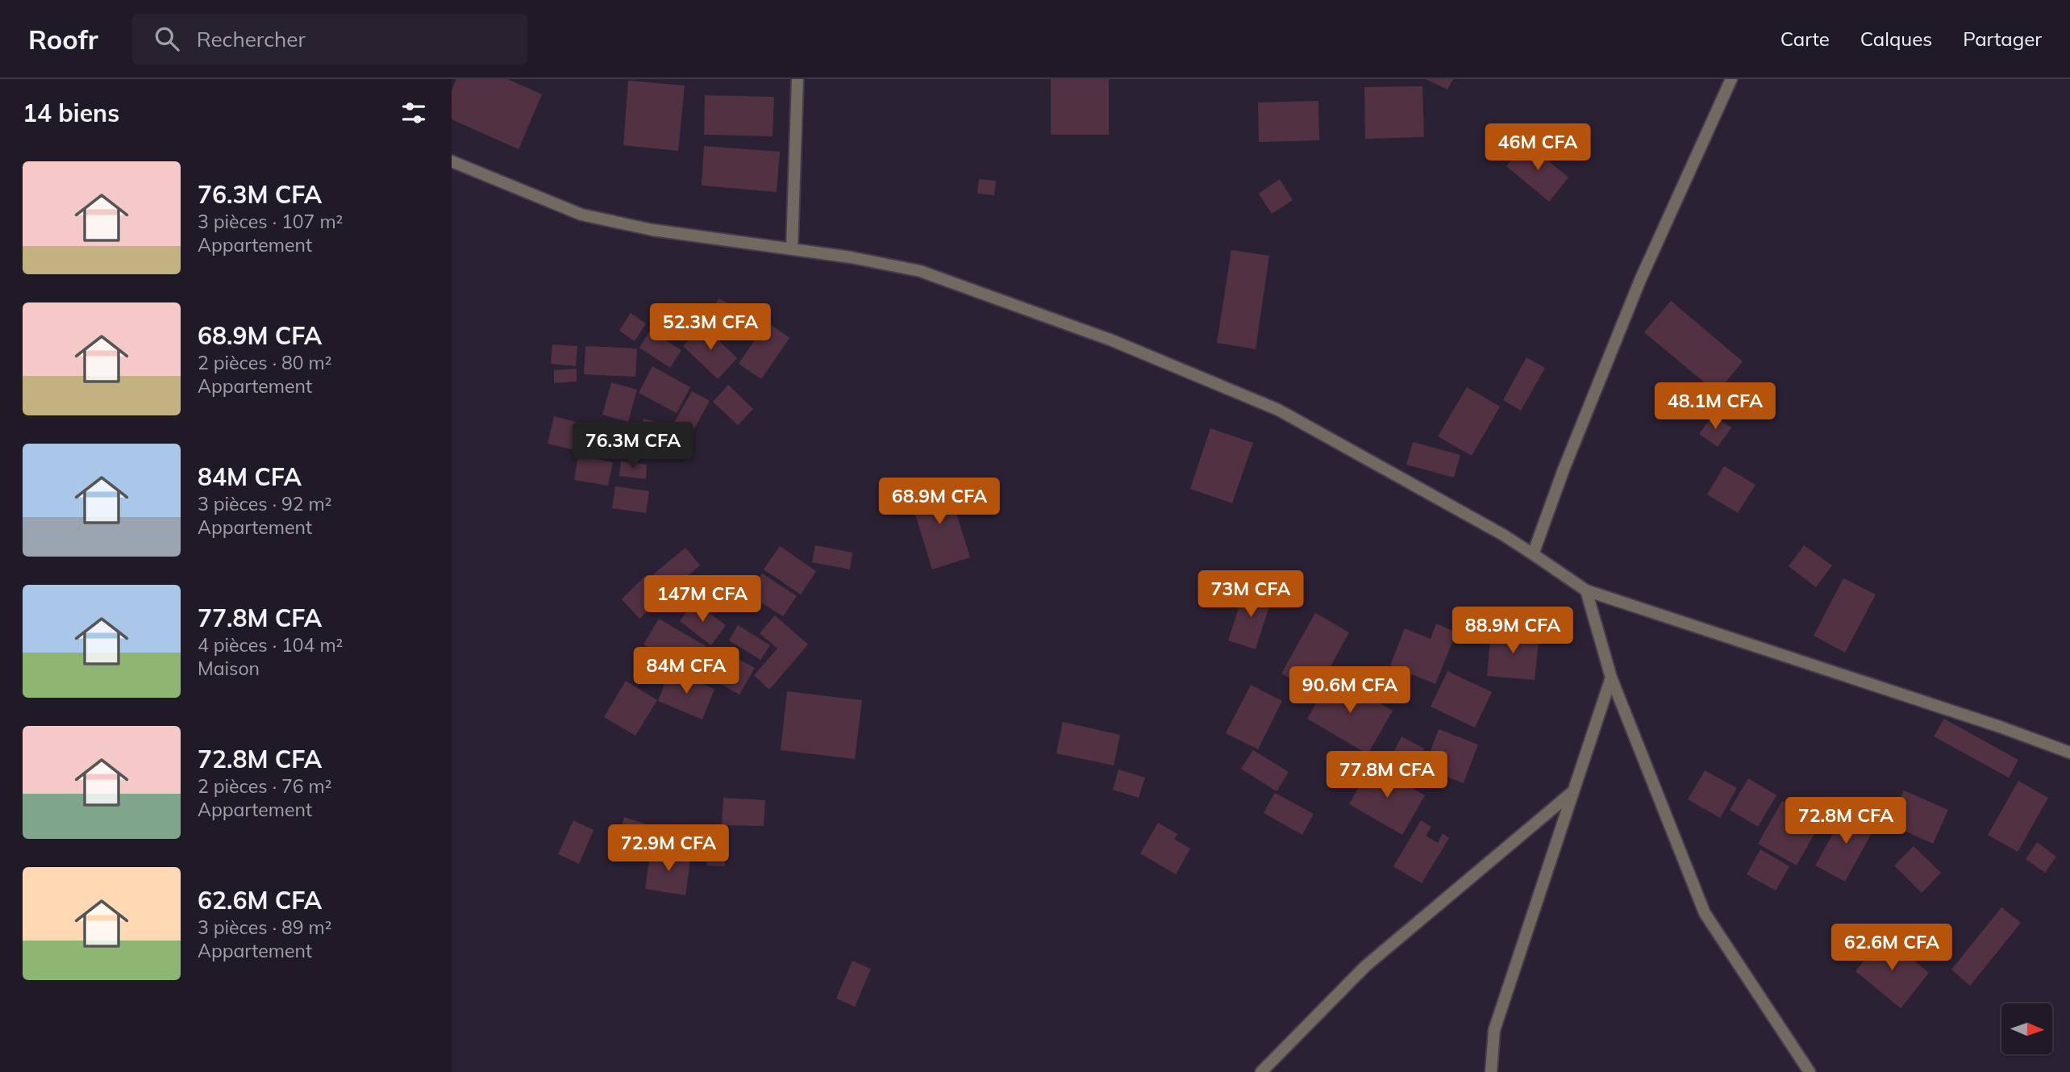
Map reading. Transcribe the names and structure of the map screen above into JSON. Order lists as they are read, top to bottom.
{
  "north": "right",
  "page": {
    "header": "Roofr",
    "search": "Rechercher",
    "nav": ["Carte", "Calques", "Partager"],
    "heading": "14 biens",
    "price": [
      "46M CFA",
      "52.3M CFA",
      "48.1M CFA",
      "76.3M CFA",
      "68.9M CFA",
      "73M CFA",
      "147M CFA",
      "88.9M CFA",
      "84M CFA",
      "90.6M CFA",
      "77.8M CFA",
      "72.8M CFA",
      "72.9M CFA",
      "62.6M CFA"
    ],
    "list": [
      {
        "name": "76.3M CFA",
        "note": "3 pièces · 107 m² · Appartement"
      },
      {
        "name": "68.9M CFA",
        "note": "2 pièces · 80 m² · Appartement"
      },
      {
        "name": "84M CFA",
        "note": "3 pièces · 92 m² · Appartement"
      },
      {
        "name": "77.8M CFA",
        "note": "4 pièces · 104 m² · Maison"
      },
      {
        "name": "72.8M CFA",
        "note": "2 pièces · 76 m² · Appartement"
      },
      {
        "name": "62.6M CFA",
        "note": "3 pièces · 89 m² · Appartement"
      }
    ]
  }
}
